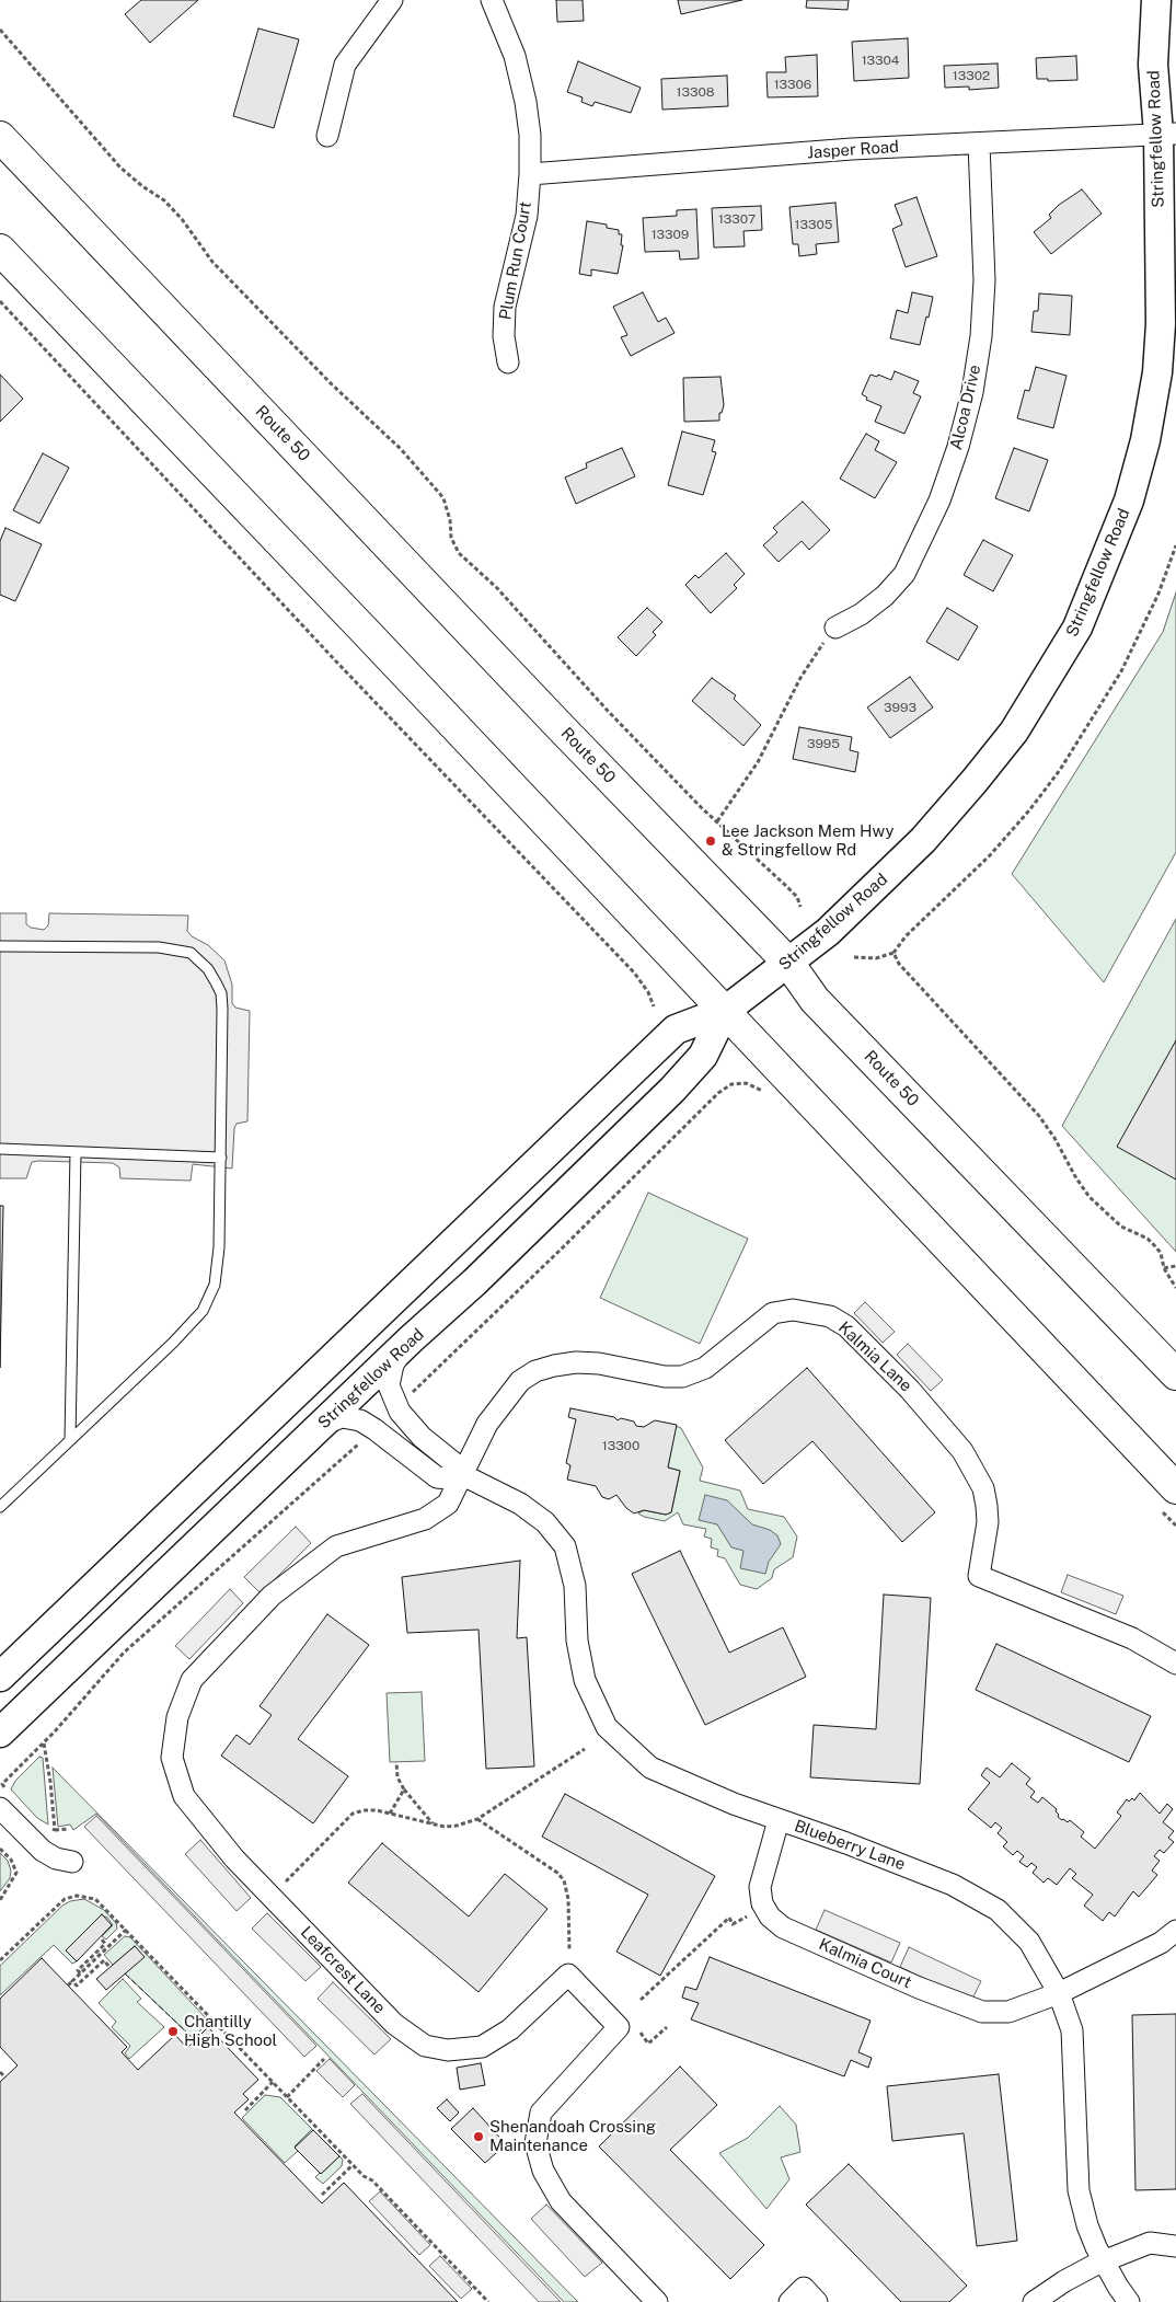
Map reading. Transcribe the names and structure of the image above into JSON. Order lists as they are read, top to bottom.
{
  "streets": {
    "highway": ["Route 50"],
    "main road": ["Stringfellow Road"],
    "street": [
      "Jasper Road",
      "Plum Run Court",
      "Alcoa Drive",
      "Kalmia Lane",
      "Blueberry Lane",
      "Kalmia Court",
      "Leafcrest Lane"
    ]
  },
  "crossings": [
    ["Stringfellow Road", "Jasper Road"],
    ["Stringfellow Road", "Route 50"],
    ["Stringfellow Road", "Blueberry Lane"],
    ["Jasper Road", "Plum Run Court"],
    ["Jasper Road", "Alcoa Drive"],
    ["Kalmia Lane", "Blueberry Lane"],
    ["Kalmia Lane", "Leafcrest Lane"],
    ["Blueberry Lane", "Kalmia Court"],
    ["Blueberry Lane", "Leafcrest Lane"]
  ],
  "places": ["Lee Jackson Mem Hwy & Stringfellow Rd", "Chantilly High School", "Shenandoah Crossing Maintenance"],
  "house_numbers": [
    "13304",
    "13302",
    "13306",
    "13308",
    "13307",
    "13305",
    "13309",
    "3993",
    "3995",
    "13300"
  ]
}
